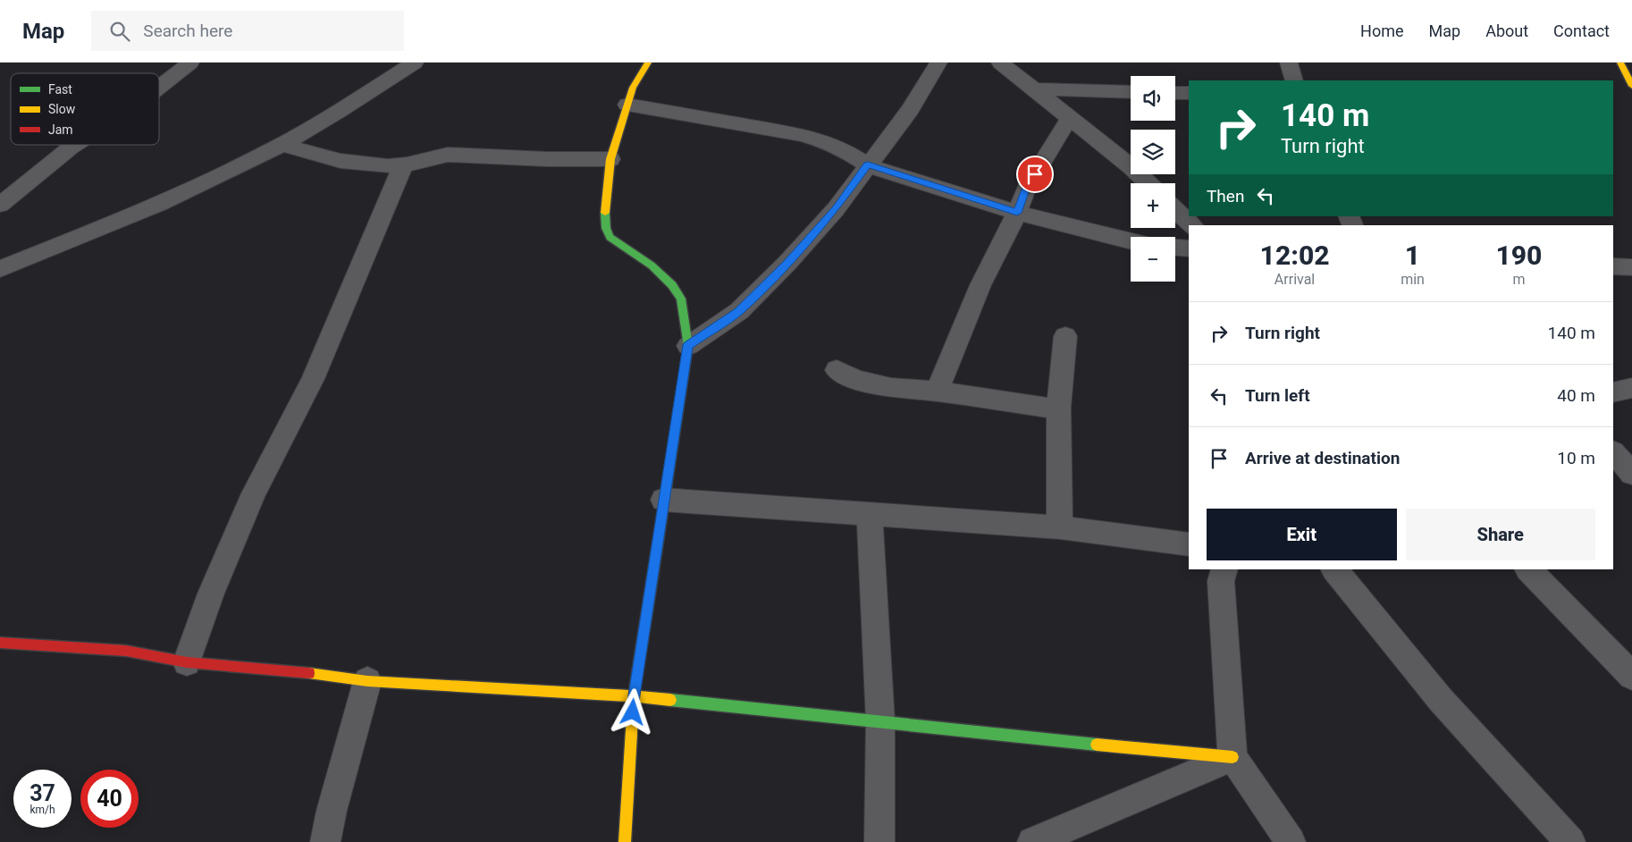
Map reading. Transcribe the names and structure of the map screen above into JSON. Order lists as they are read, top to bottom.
{
  "legend": ["Fast", "Slow", "Jam"],
  "page": {
    "header": "Map",
    "search": "Search here",
    "nav": [
      "Home",
      "Map",
      "About",
      "Contact"
    ],
    "map_buttons": ["+", "−"],
    "turn": ["140 m", "Turn right"],
    "then": "Then",
    "eta": [
      "12:02",
      "Arrival",
      "1",
      "min",
      "190",
      "m"
    ],
    "list": [
      {
        "name": "Turn right",
        "value": "140 m"
      },
      {
        "name": "Turn left",
        "value": "40 m"
      },
      {
        "name": "Arrive at destination",
        "value": "10 m"
      }
    ],
    "buttons": ["Exit", "Share"],
    "speed": "37 km/h",
    "limit": "40"
  }
}
